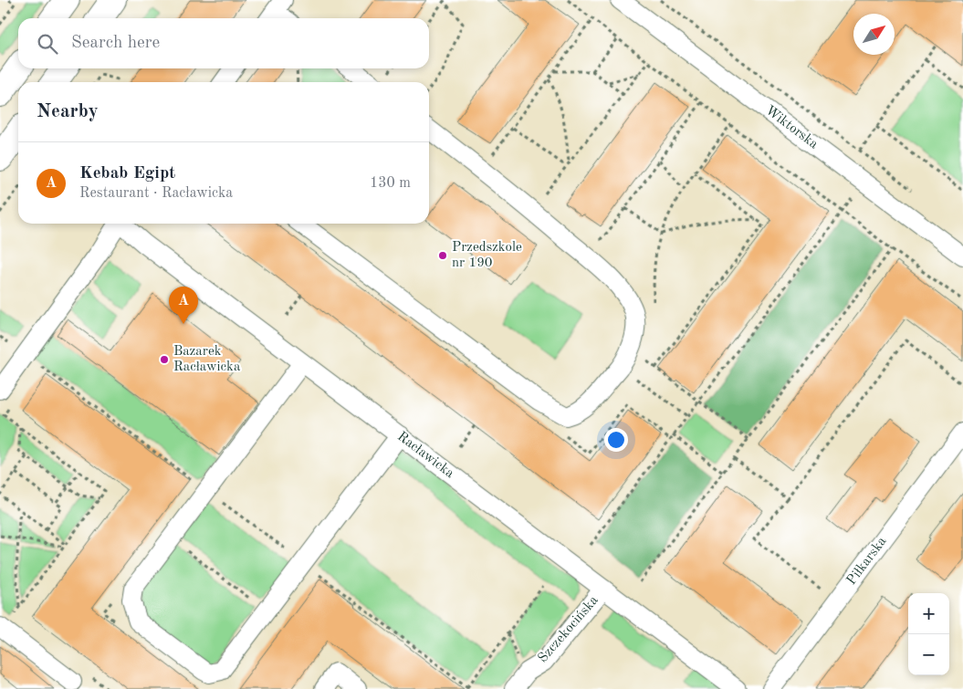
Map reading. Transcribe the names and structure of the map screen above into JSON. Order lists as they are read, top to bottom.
{
  "streets": {
    "street": [
      "Wiktorska",
      "Racławicka",
      "Piłkarska",
      "Szczekocińska"
    ]
  },
  "crossings": [
    ["Racławicka", "Szczekocińska"]
  ],
  "places": ["Przedszkole nr 190", "Bazarek Racławicka"],
  "north": "top right",
  "page": {
    "search": "Search here",
    "heading": "Nearby",
    "list": [
      {
        "mark": "A",
        "name": "Kebab Egipt",
        "note": "Restaurant · Racławicka",
        "value": "130 m"
      }
    ],
    "pins": "A",
    "map_buttons": ["+", "−"]
  }
}
